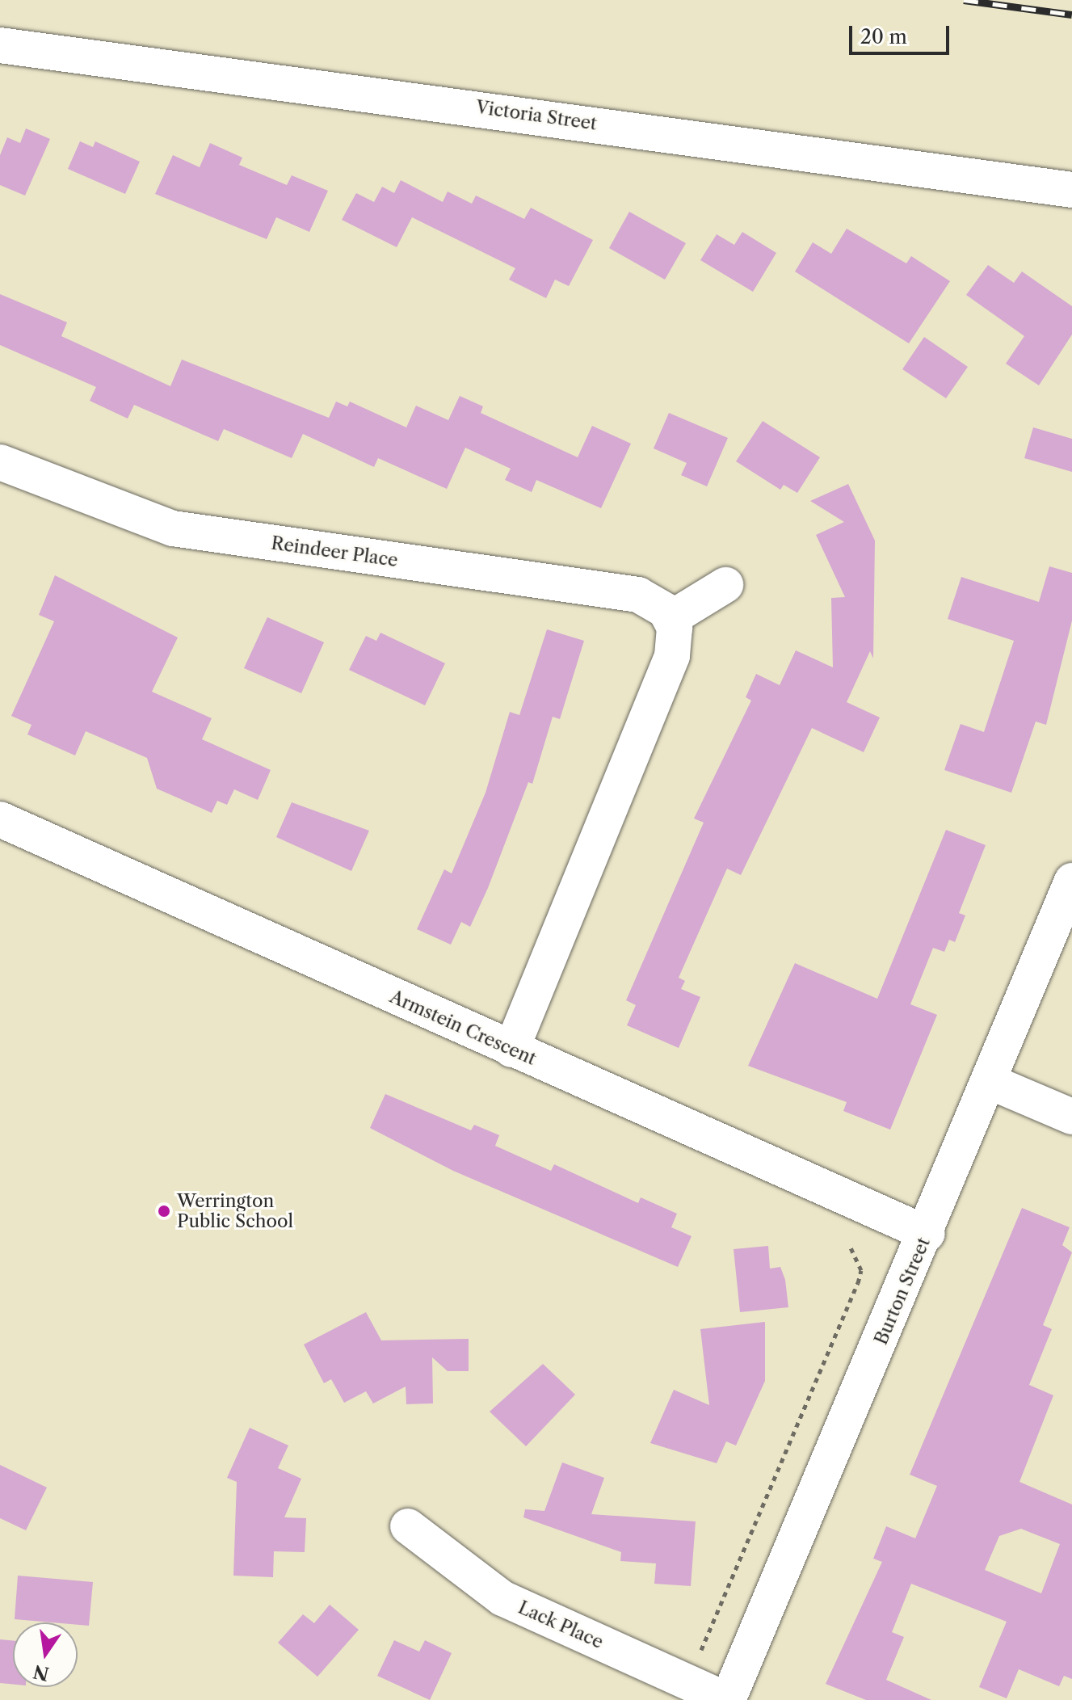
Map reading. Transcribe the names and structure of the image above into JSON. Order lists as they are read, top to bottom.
{
  "streets": {
    "street": [
      "Victoria Street",
      "Reindeer Place",
      "Armstein Crescent",
      "Burton Street",
      "Lack Place"
    ]
  },
  "crossings": [
    ["Armstein Crescent", "Burton Street"],
    ["Burton Street", "Lack Place"]
  ],
  "places": ["Werrington Public School"],
  "scale_bar": "20 m",
  "north": "bottom"
}
